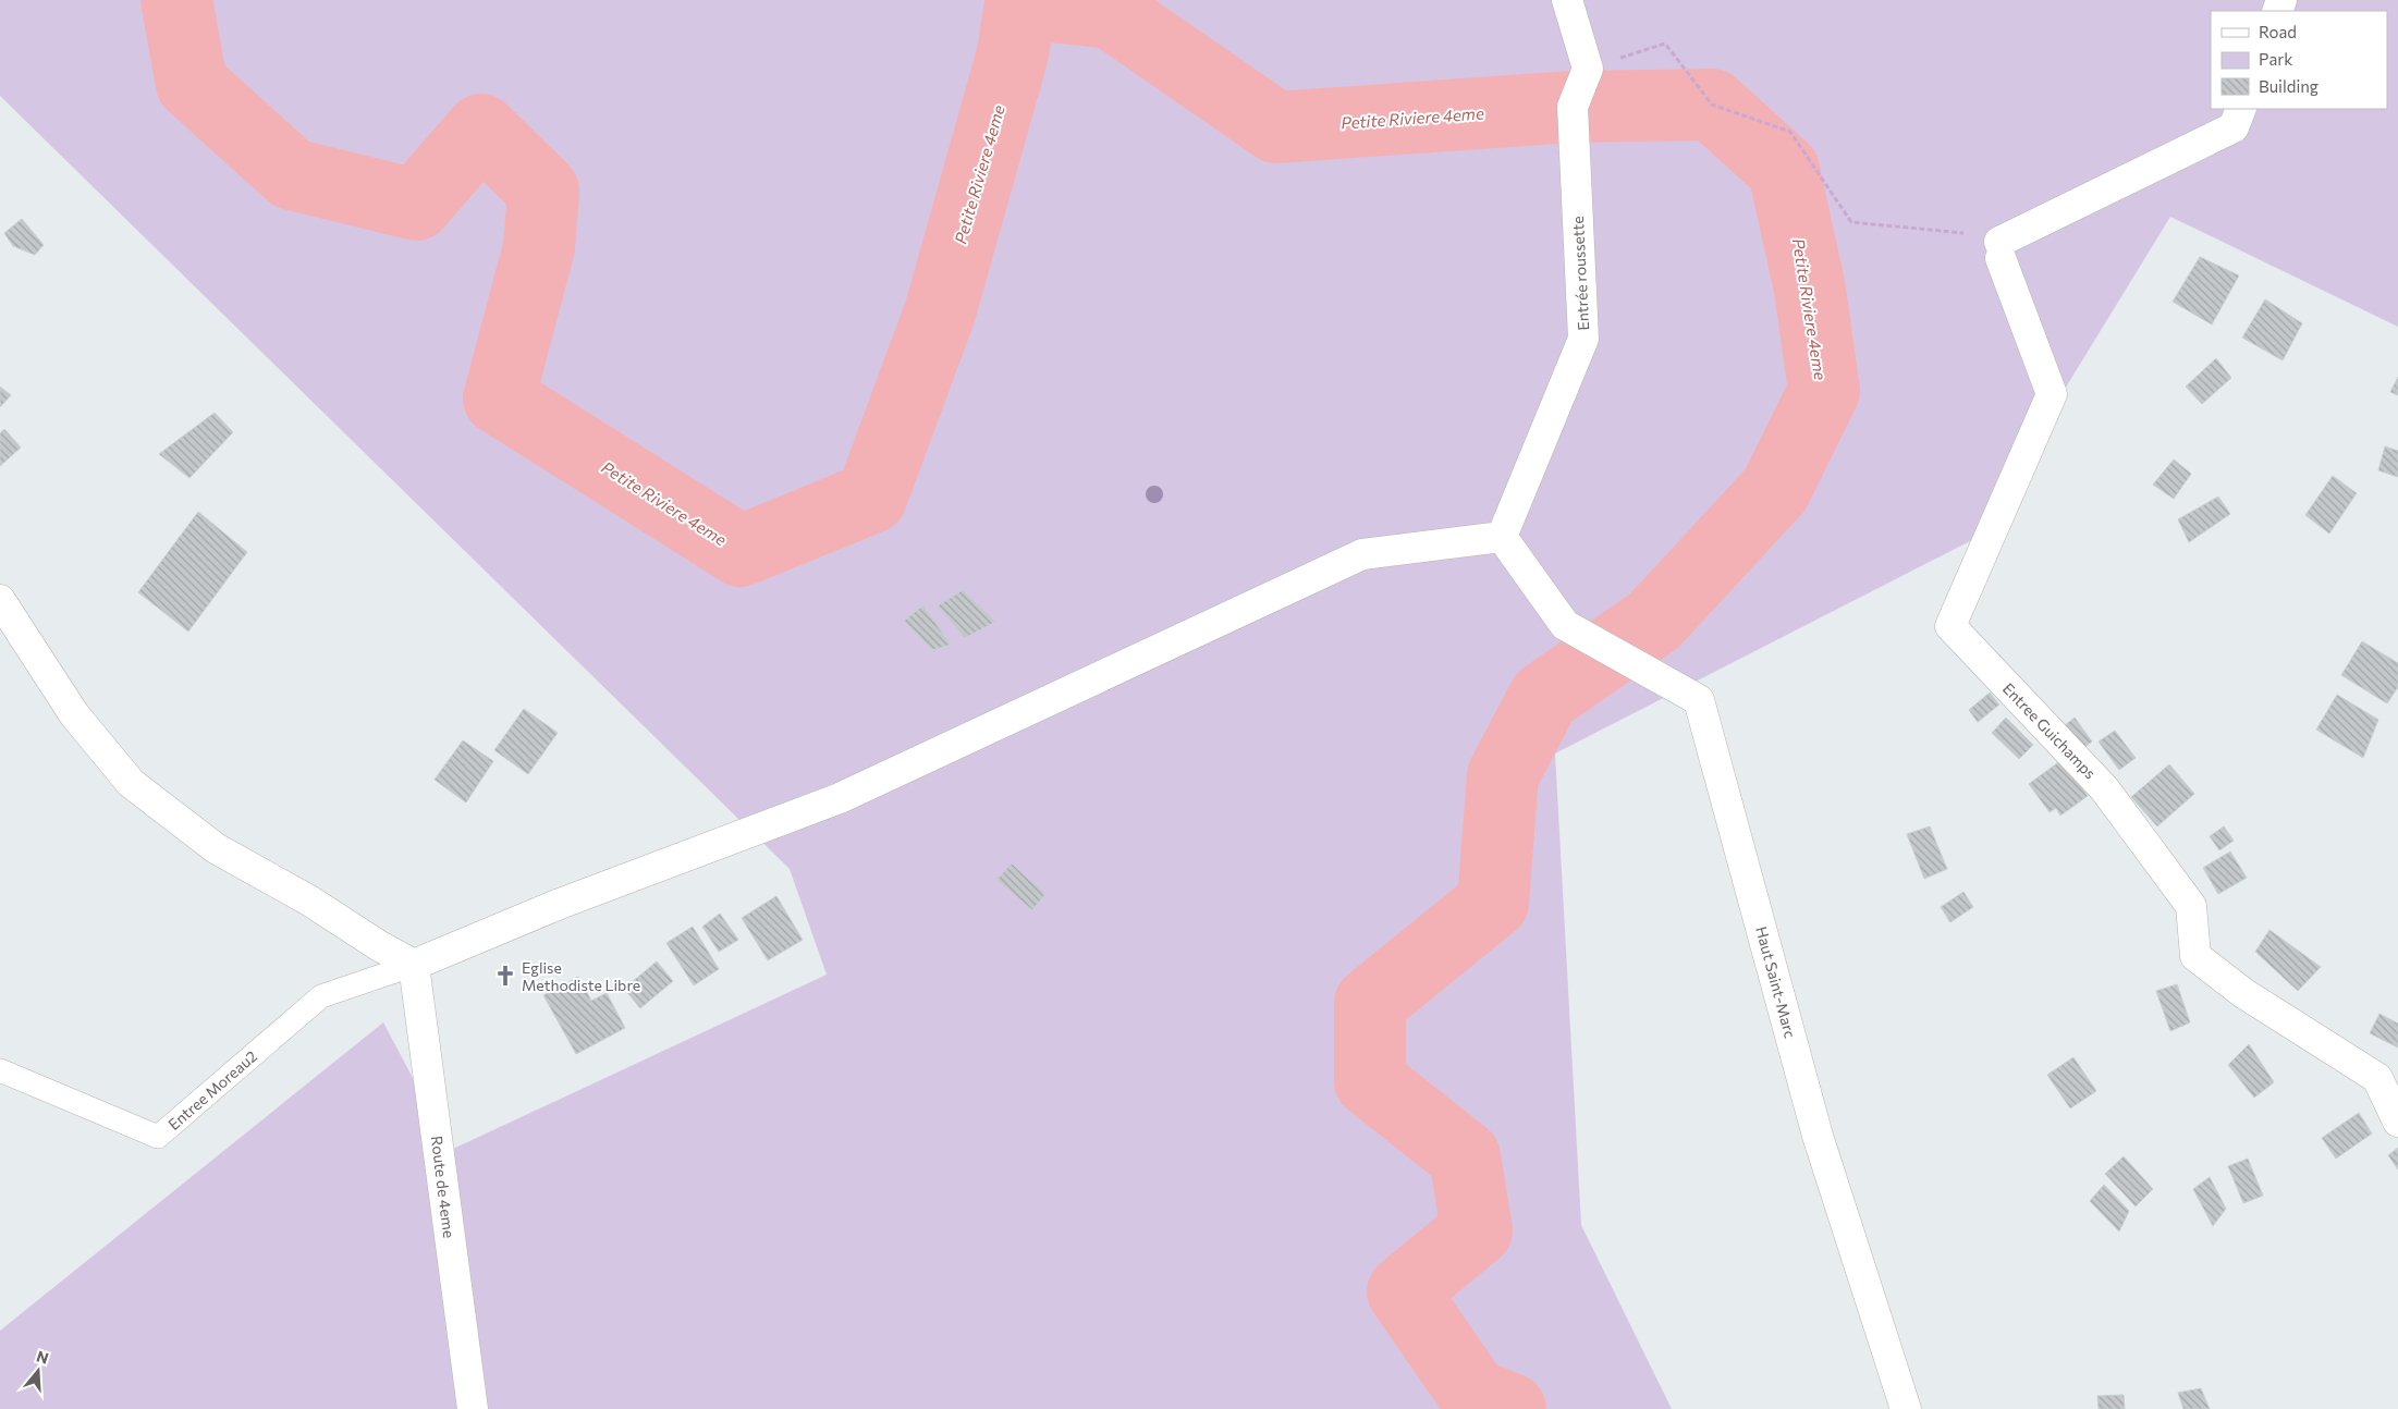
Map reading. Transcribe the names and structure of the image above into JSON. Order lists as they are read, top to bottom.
{
  "streets": {
    "street": [
      "Entrée roussette",
      "Entree Guichamps",
      "Haut Saint-Marc",
      "Route de 4eme"
    ],
    "lane": ["Entree Moreau2"]
  },
  "crossings": [
    ["Entrée roussette", "Haut Saint-Marc"],
    ["Entree Moreau2", "Route de 4eme"]
  ],
  "water": ["Petite Riviere 4eme"],
  "places": {
    "church": ["Eglise Methodiste Libre"]
  },
  "legend": ["Road", "Park", "Building"],
  "north": "top"
}
